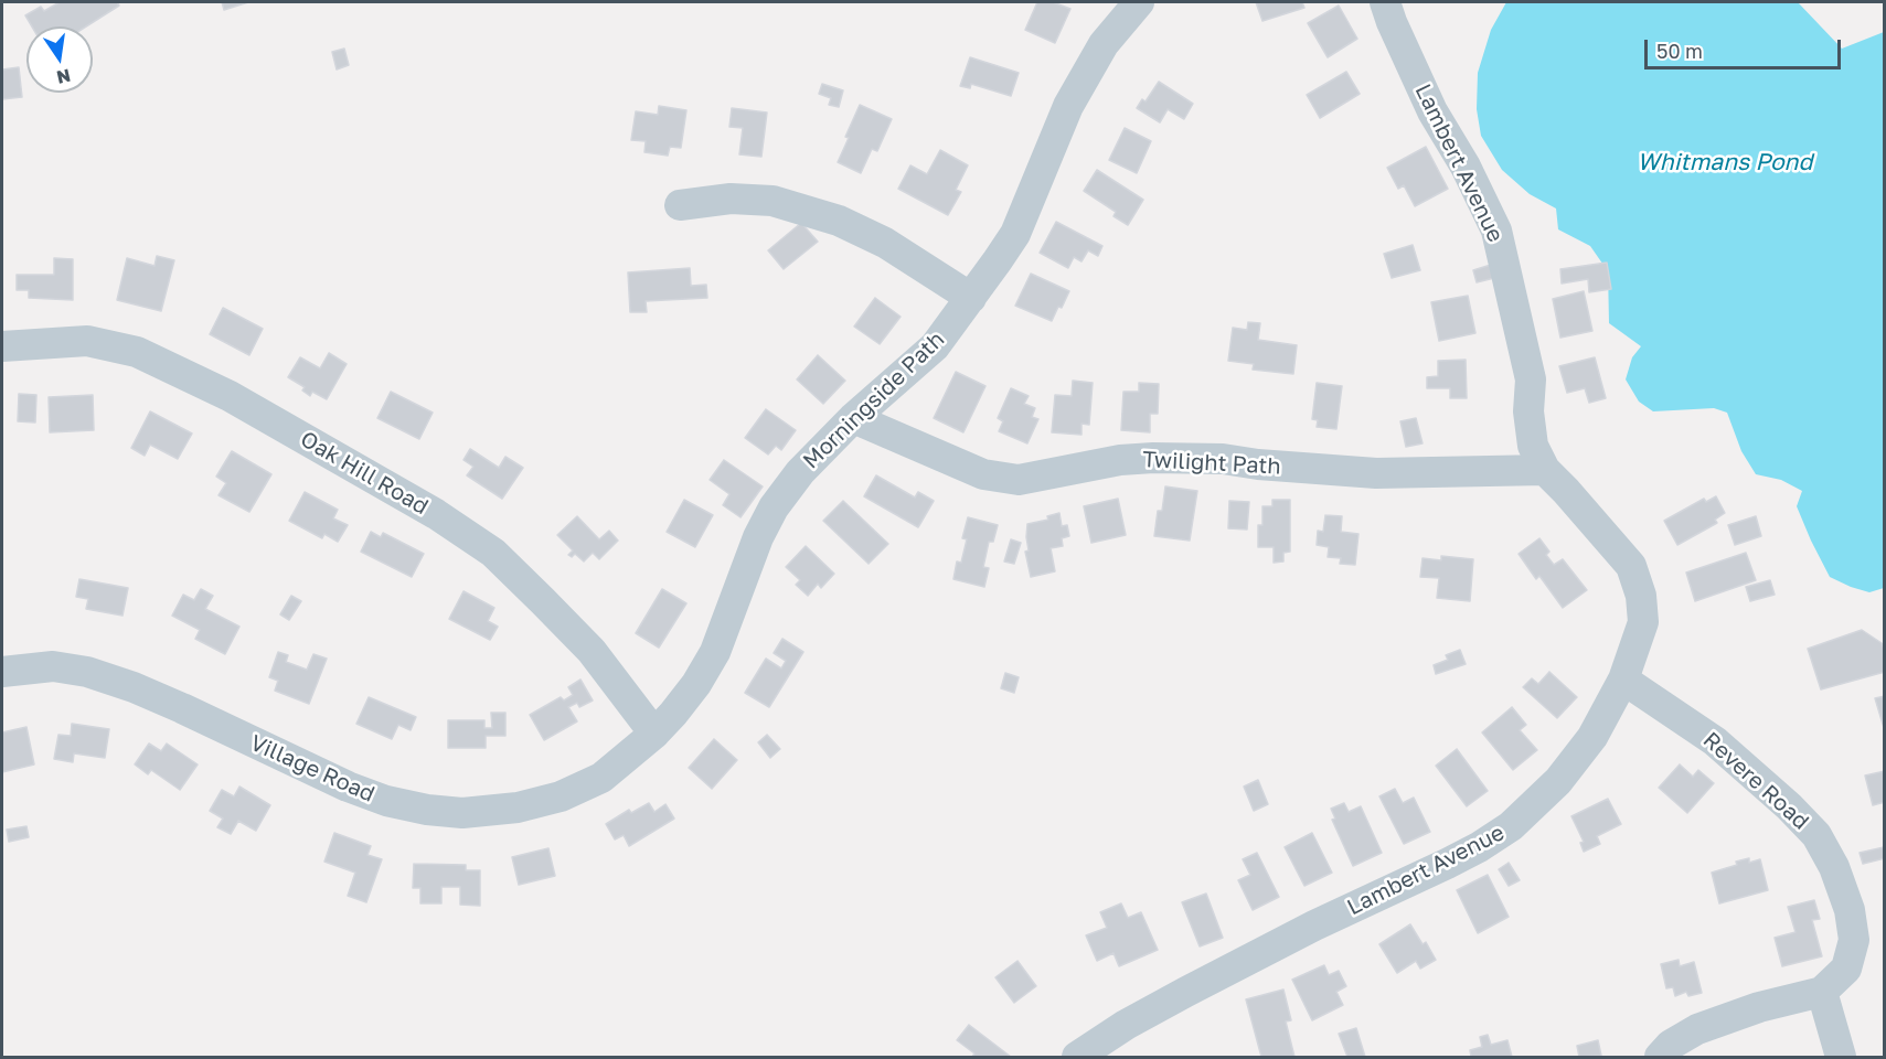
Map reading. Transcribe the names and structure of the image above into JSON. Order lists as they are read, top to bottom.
{
  "streets": {
    "street": [
      "Lambert Avenue",
      "Morningside Path",
      "Twilight Path",
      "Oak Hill Road",
      "Village Road",
      "Revere Road"
    ]
  },
  "crossings": [
    ["Lambert Avenue", "Twilight Path"],
    ["Lambert Avenue", "Revere Road"],
    ["Morningside Path", "Twilight Path"],
    ["Morningside Path", "Oak Hill Road"],
    ["Morningside Path", "Village Road"],
    ["Oak Hill Road", "Village Road"]
  ],
  "water": ["Whitmans Pond"],
  "scale_bar": "50 m",
  "north": "bottom"
}
